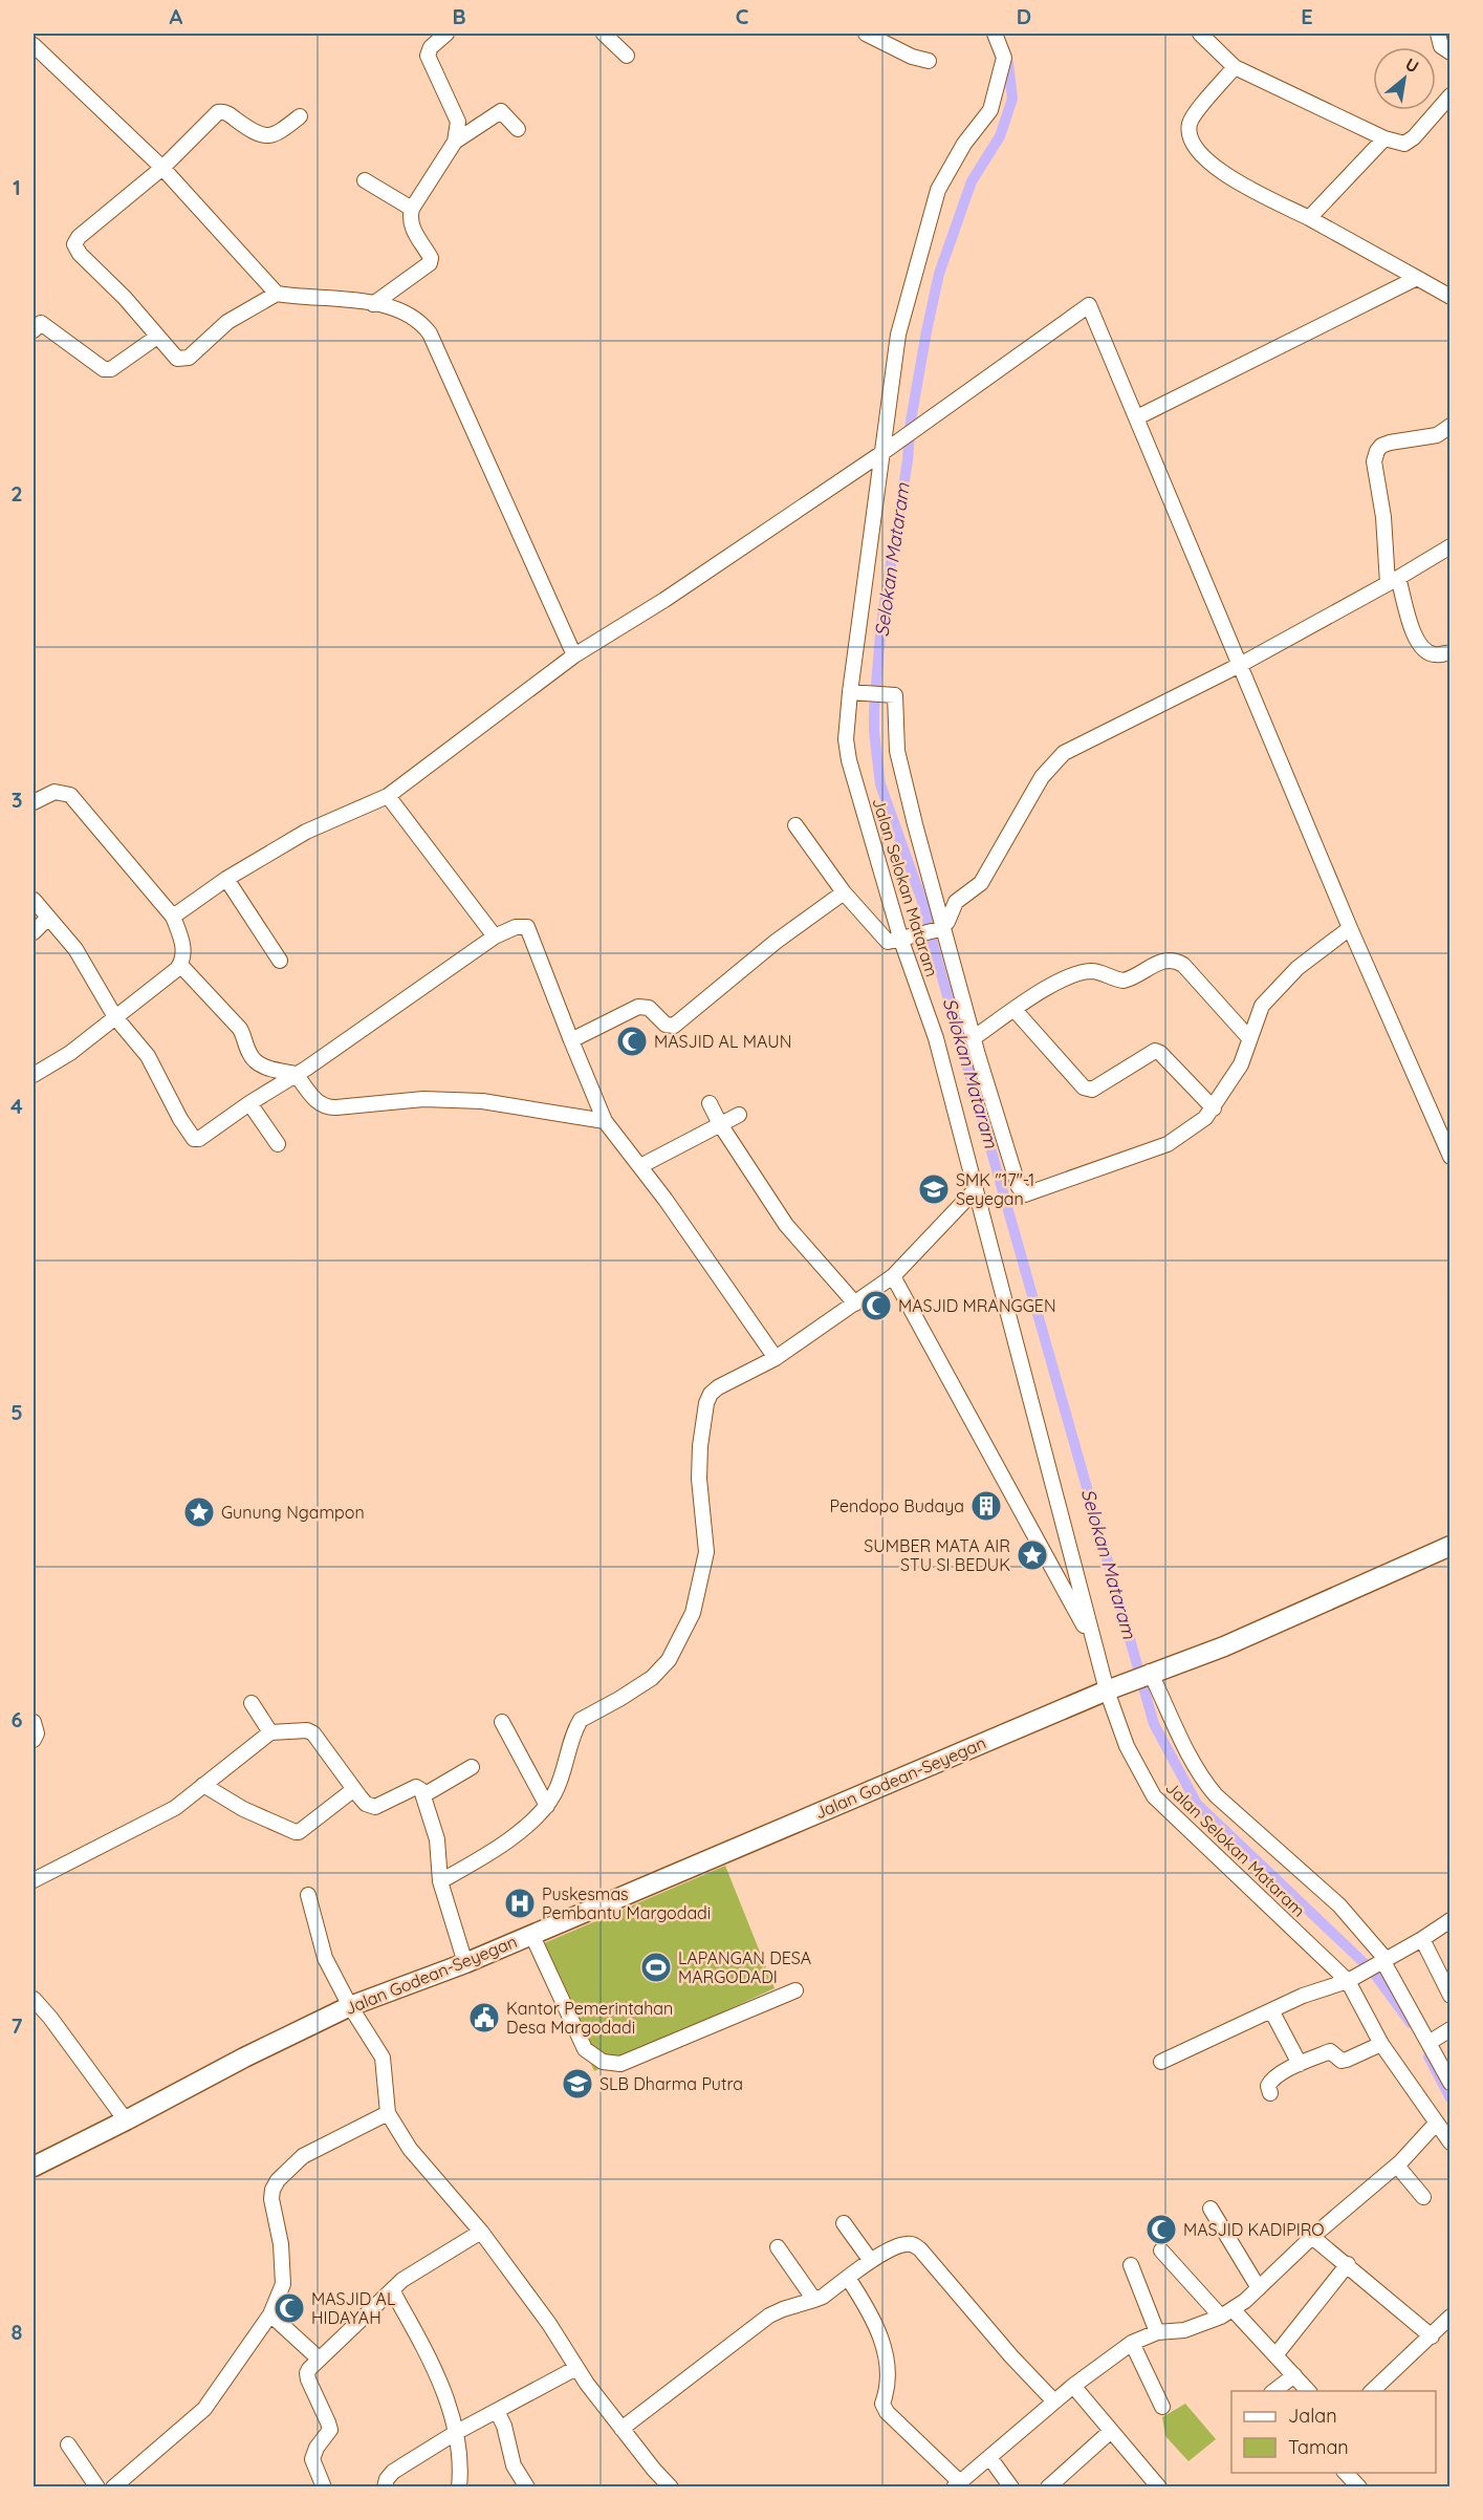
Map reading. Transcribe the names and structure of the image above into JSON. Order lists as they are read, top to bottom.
{
  "streets": {
    "main road": ["Jalan Godean-Seyegan"],
    "street": ["Jalan Selokan Mataram"]
  },
  "crossings": [
    ["Jalan Selokan Mataram", "Jalan Godean-Seyegan"]
  ],
  "water": ["Selokan Mataram"],
  "places": {
    "mosque": [
      "MASJID AL MAUN",
      "MASJID MRANGGEN",
      "MASJID KADIPIRO",
      "MASJID AL HIDAYAH"
    ],
    "school or university": ["SMK \"17\"-1 Seyegan", "SLB Dharma Putra"],
    "building": ["Pendopo Budaya"],
    "place": ["Gunung Ngampon", "SUMBER MATA AIR STU SI BEDUK"],
    "hospital": ["Puskesmas Pembantu Margodadi"],
    "sports": ["LAPANGAN DESA MARGODADI"],
    "public building": ["Kantor Pemerintahan Desa Margodadi"]
  },
  "legend": ["Jalan", "Taman"],
  "north": "top right",
  "grid": {
    "columns": [
      "A",
      "B",
      "C",
      "D",
      "E"
    ],
    "rows": [
      "1",
      "2",
      "3",
      "4",
      "5",
      "6",
      "7",
      "8"
    ]
  }
}
